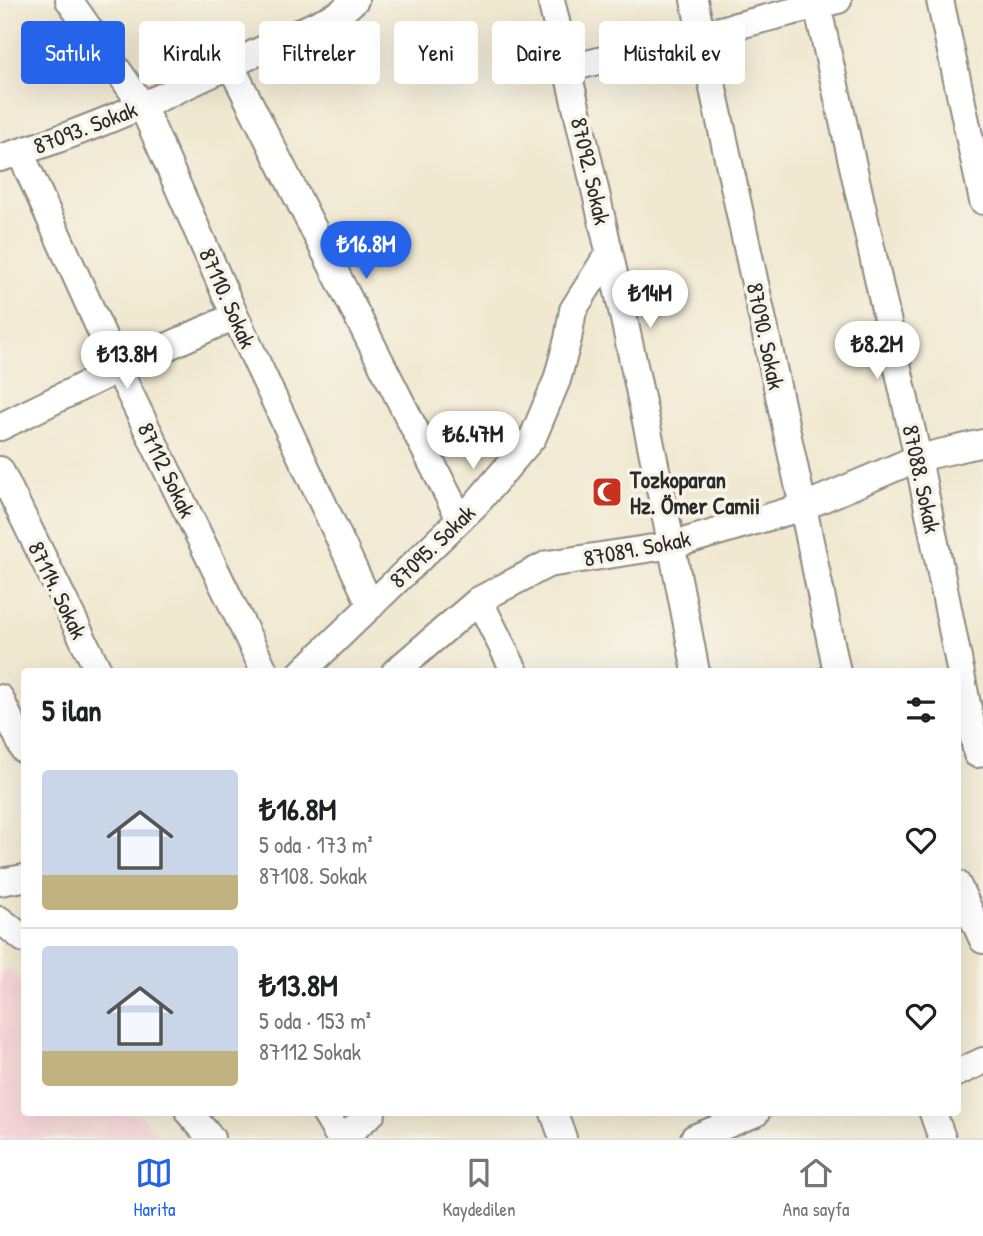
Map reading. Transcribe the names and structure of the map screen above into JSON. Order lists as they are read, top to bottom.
{
  "streets": {
    "street": [
      "87093. Sokak",
      "87092. Sokak",
      "87110. Sokak",
      "87090. Sokak",
      "87112 Sokak",
      "87088. Sokak",
      "87095. Sokak",
      "87089. Sokak",
      "87114. Sokak"
    ]
  },
  "crossings": [
    ["87093. Sokak", "87110. Sokak"],
    ["87093. Sokak", "87112 Sokak"],
    ["87092. Sokak", "87095. Sokak"],
    ["87092. Sokak", "87089. Sokak"],
    ["87110. Sokak", "87095. Sokak"],
    ["87090. Sokak", "87089. Sokak"],
    ["87088. Sokak", "87089. Sokak"]
  ],
  "places": {
    "mosque": ["Tozkoparan Hz. Ömer Camii"]
  },
  "page": {
    "chip": [
      "Satılık",
      "Kiralık",
      "Filtreler",
      "Yeni",
      "Daire",
      "Müstakil ev"
    ],
    "price": [
      "₺16.8M",
      "₺14M",
      "₺8.2M",
      "₺13.8M",
      "₺6.47M"
    ],
    "heading": "5 ilan",
    "list": [
      {
        "name": "₺16.8M",
        "note": "5 oda · 173 m² · 87108. Sokak"
      },
      {
        "name": "₺13.8M",
        "note": "5 oda · 153 m² · 87112 Sokak"
      }
    ],
    "tabs": ["Harita", "Kaydedilen", "Ana sayfa"]
  }
}
